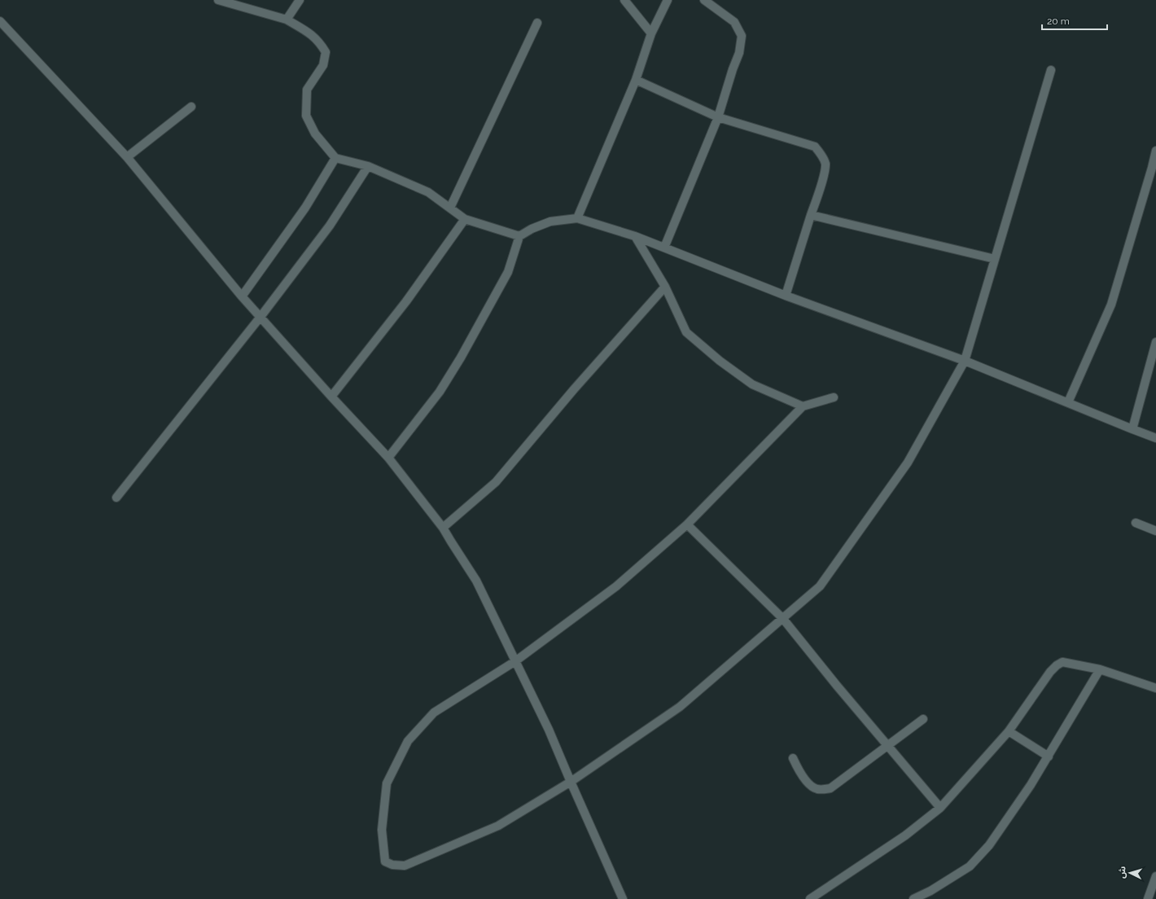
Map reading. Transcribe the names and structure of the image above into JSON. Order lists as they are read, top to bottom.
{
  "scale_bar": "20 m",
  "north": "left"
}
